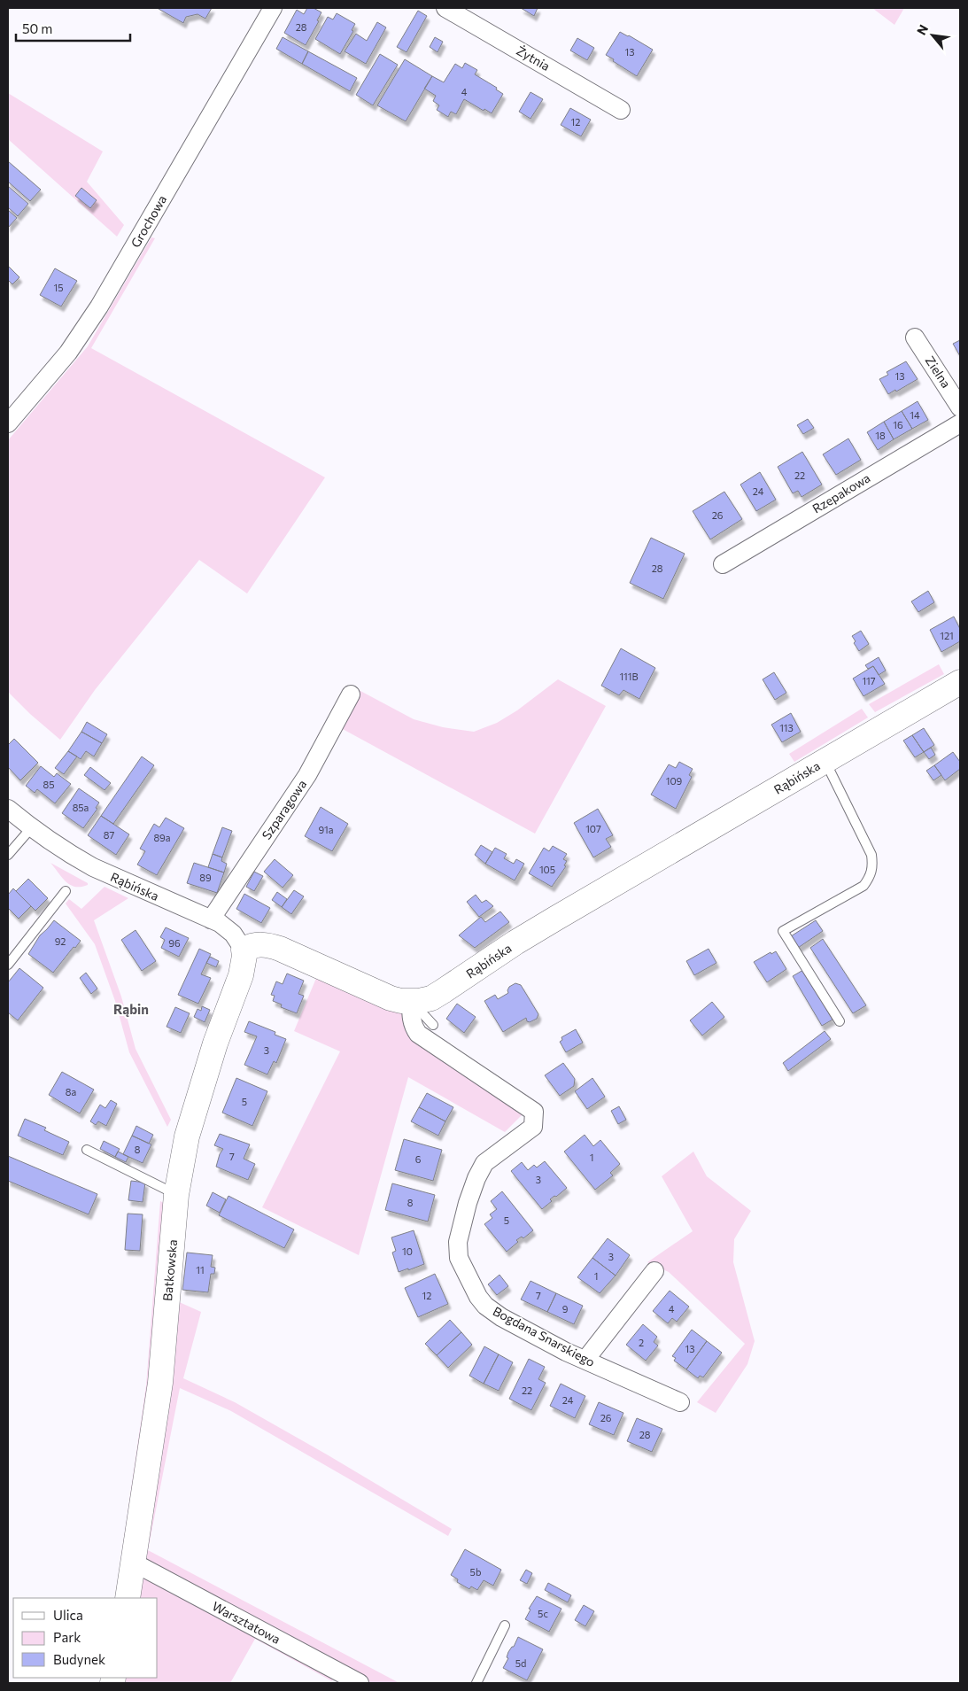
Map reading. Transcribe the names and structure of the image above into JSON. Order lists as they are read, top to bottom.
{
  "streets": {
    "street": [
      "Żytnia",
      "Grochowa",
      "Zielna",
      "Rzepakowa",
      "Rąbińska",
      "Szparagowa",
      "Batkowska",
      "Bogdana Snarskiego",
      "Warsztatowa"
    ]
  },
  "crossings": [
    ["Rąbińska", "Szparagowa"],
    ["Rąbińska", "Batkowska"],
    ["Rąbińska", "Bogdana Snarskiego"],
    ["Batkowska", "Warsztatowa"]
  ],
  "districts": ["Rąbin"],
  "house_numbers": [
    "28",
    "13",
    "4",
    "12",
    "15",
    "13",
    "14",
    "16",
    "18",
    "22",
    "24",
    "26",
    "28",
    "121",
    "111B",
    "117",
    "113",
    "109",
    "85",
    "85a",
    "107",
    "91a",
    "87",
    "89a",
    "105",
    "89",
    "92",
    "96",
    "3",
    "8a",
    "5",
    "8",
    "7",
    "1",
    "6",
    "3",
    "8",
    "5",
    "10",
    "3",
    "11",
    "1",
    "12",
    "7",
    "9",
    "4",
    "2",
    "13",
    "22",
    "24",
    "26",
    "28",
    "5b",
    "5c",
    "5d"
  ],
  "legend": ["Ulica", "Park", "Budynek"],
  "scale_bar": "50 m",
  "north": "top left"
}
